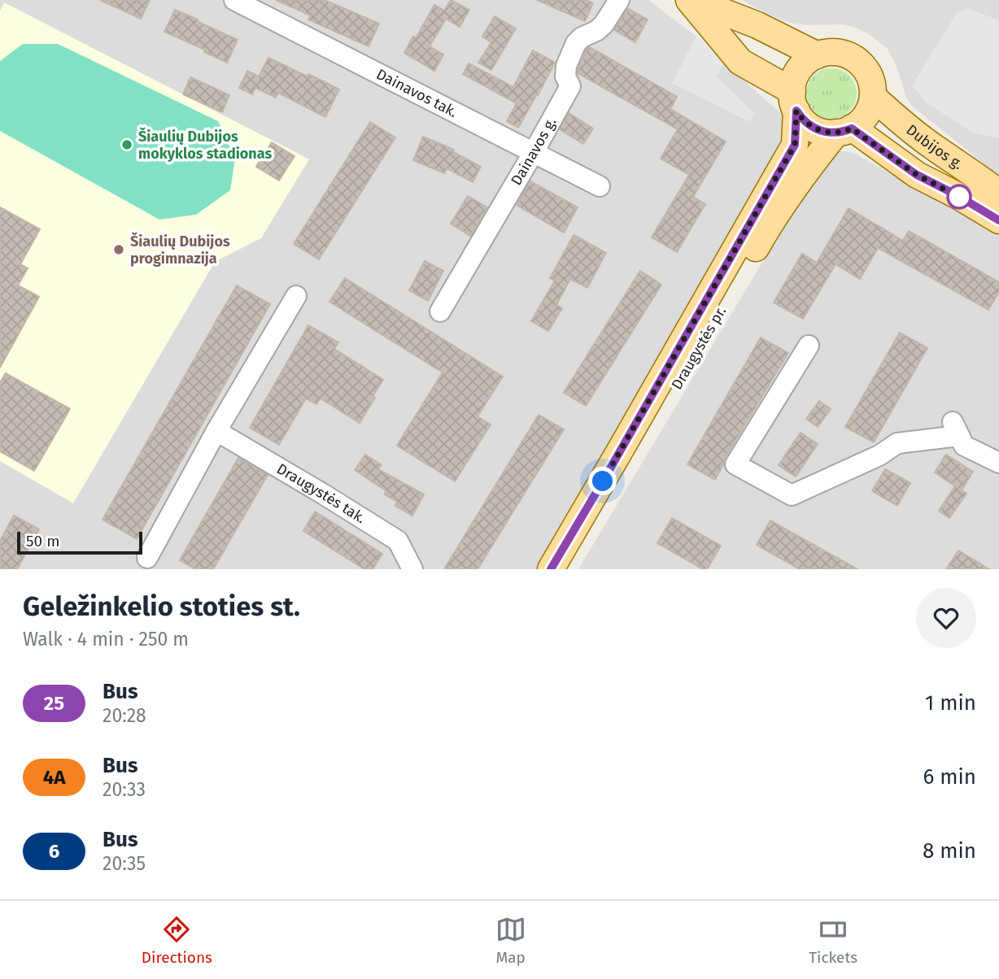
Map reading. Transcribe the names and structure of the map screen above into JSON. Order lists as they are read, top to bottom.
{
  "streets": {
    "main road": ["Dubijos g.", "Draugystės pr."],
    "street": ["Dainavos tak.", "Dainavos g.", "Draugystės tak."]
  },
  "crossings": [
    ["Dainavos tak.", "Dainavos g."],
    ["Dubijos g.", "Draugystės pr."]
  ],
  "places": ["Šiaulių Dubijos mokyklos stadionas", "Šiaulių Dubijos progimnazija"],
  "lines": ["bus line 25"],
  "scale_bar": "50 m",
  "page": {
    "scale": "50 m",
    "heading": ["Geležinkelio stoties st.", "Walk · 4 min · 250 m"],
    "list": [
      {
        "mark": "25",
        "name": "Bus",
        "note": "20:28",
        "value": "1 min"
      },
      {
        "mark": "4A",
        "name": "Bus",
        "note": "20:33",
        "value": "6 min"
      },
      {
        "mark": "6",
        "name": "Bus",
        "note": "20:35",
        "value": "8 min"
      }
    ],
    "tabs": ["Directions", "Map", "Tickets"]
  }
}
